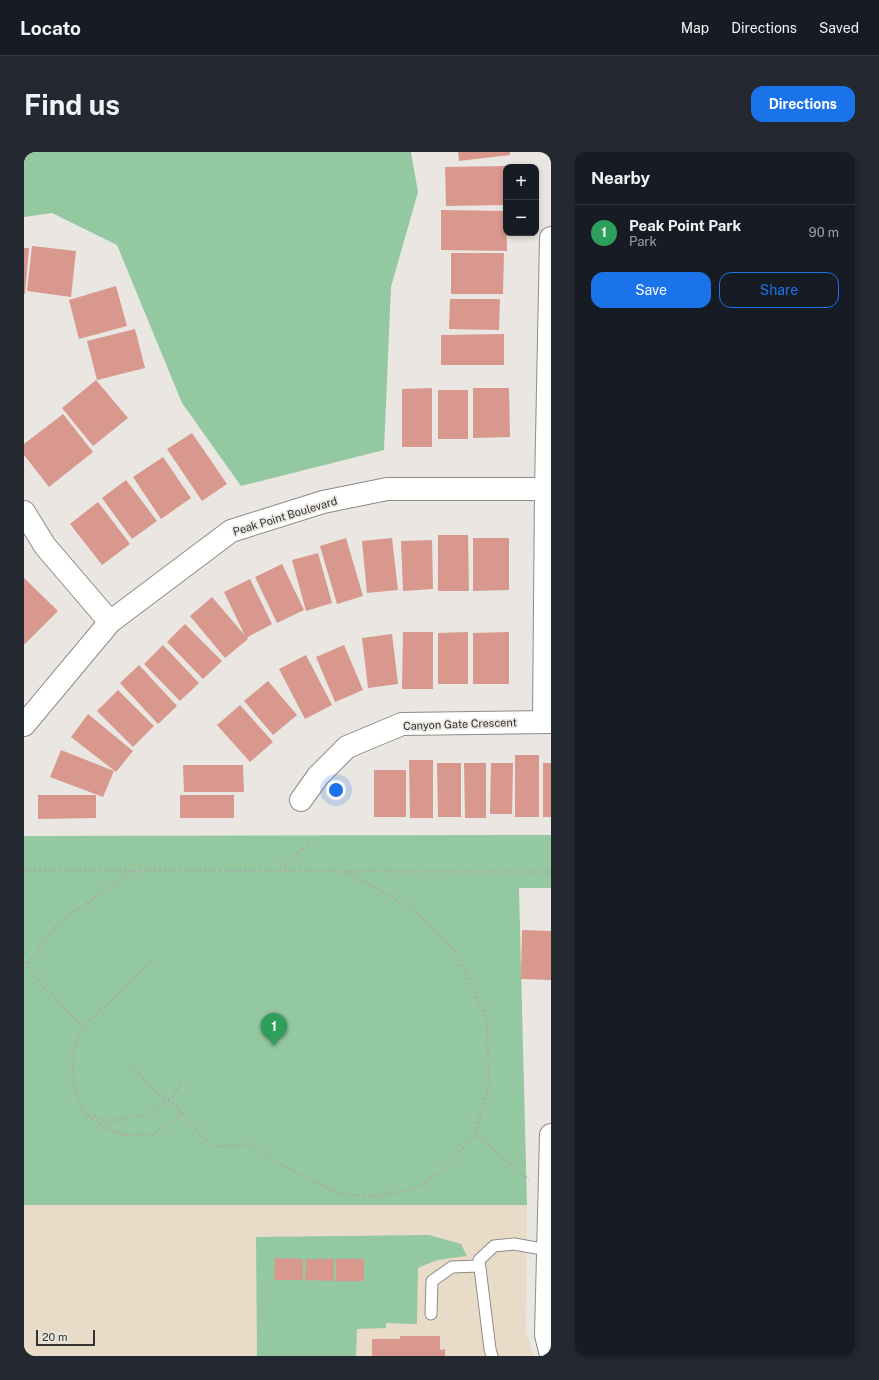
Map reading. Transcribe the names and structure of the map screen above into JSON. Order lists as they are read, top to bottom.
{
  "streets": {
    "street": ["Peak Point Boulevard", "Canyon Gate Crescent"]
  },
  "scale_bar": "20 m",
  "page": {
    "header": "Locato",
    "nav": ["Map", "Directions", "Saved"],
    "buttons": [
      "Directions",
      ["Save", "Share"]
    ],
    "title": "Find us",
    "heading": "Nearby",
    "map_buttons": ["+", "−"],
    "list": [
      {
        "mark": "1",
        "name": "Peak Point Park",
        "note": "Park",
        "value": "90 m"
      }
    ],
    "pins": "1",
    "scale": "20 m"
  }
}
